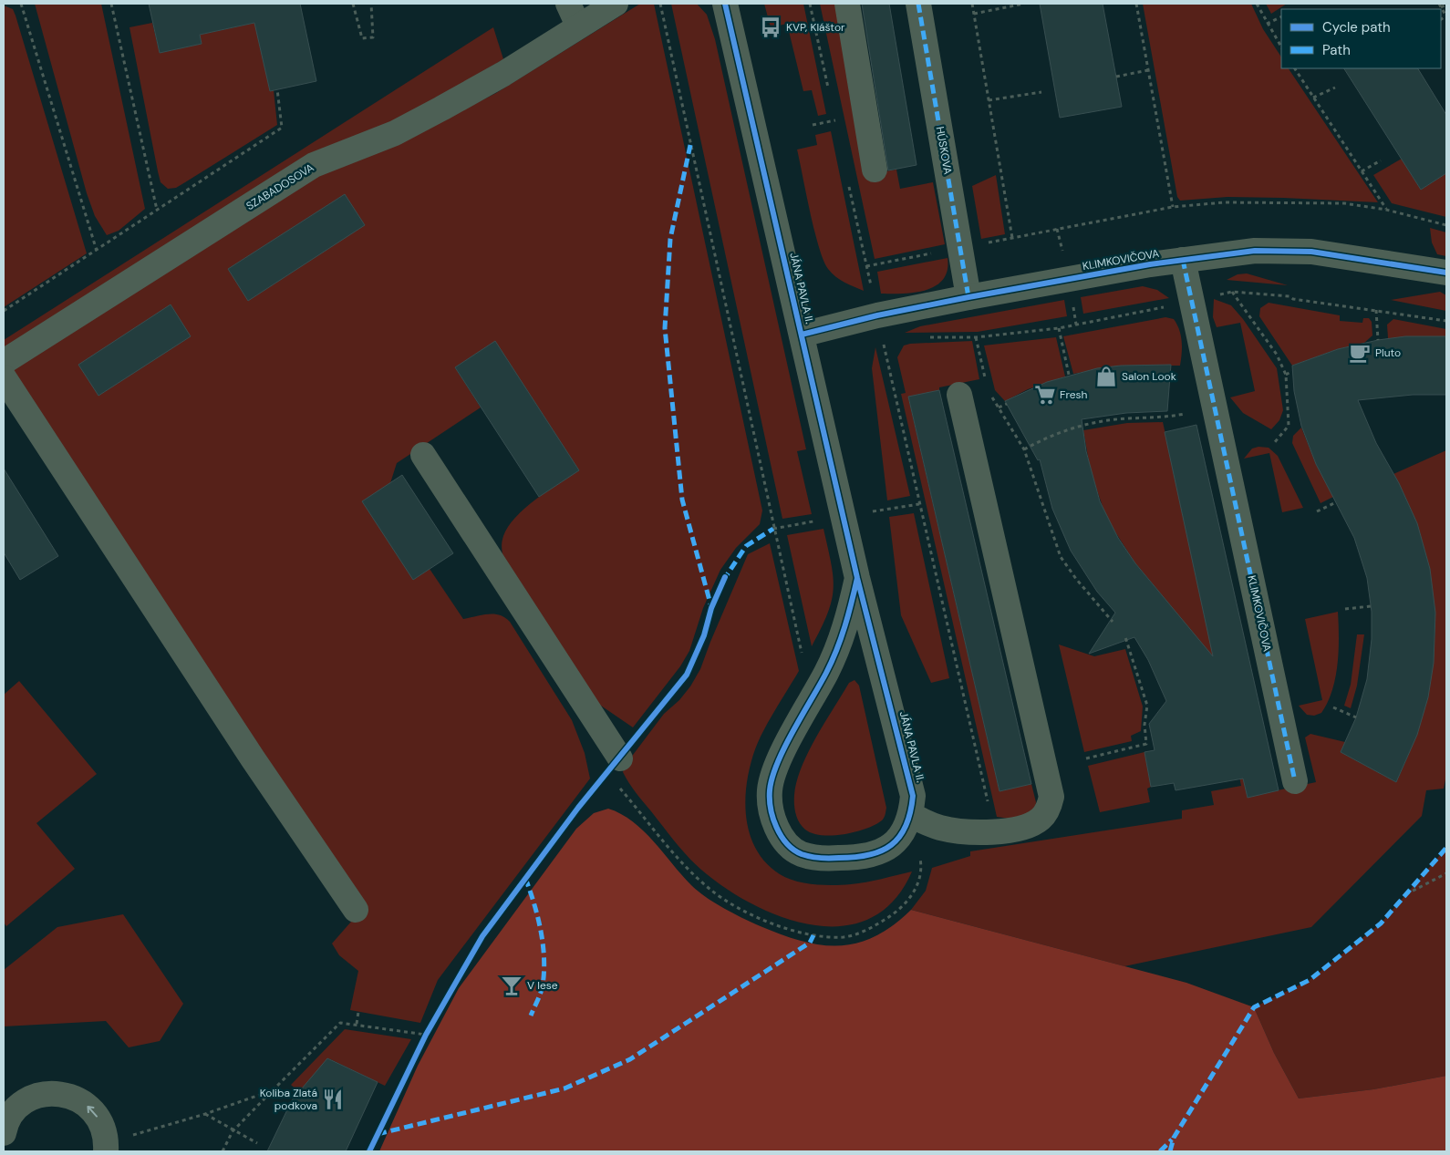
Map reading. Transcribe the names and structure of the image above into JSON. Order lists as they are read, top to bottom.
{
  "streets": {
    "street": [
      "HÚSKOVA",
      "SZABADOSOVA",
      "KLIMKOVIČOVA",
      "JÁNA PAVLA II."
    ]
  },
  "crossings": [
    ["HÚSKOVA", "KLIMKOVIČOVA"],
    ["KLIMKOVIČOVA", "JÁNA PAVLA II."]
  ],
  "places": {
    "bus stop": ["KVP, Kláštor"],
    "cafe": ["Pluto"],
    "shop": ["Salon Look"],
    "supermarket": ["Fresh"],
    "bar": ["V lese"],
    "restaurant": ["Koliba Zlatá podkova"]
  },
  "legend": ["Cycle path", "Path"]
}
